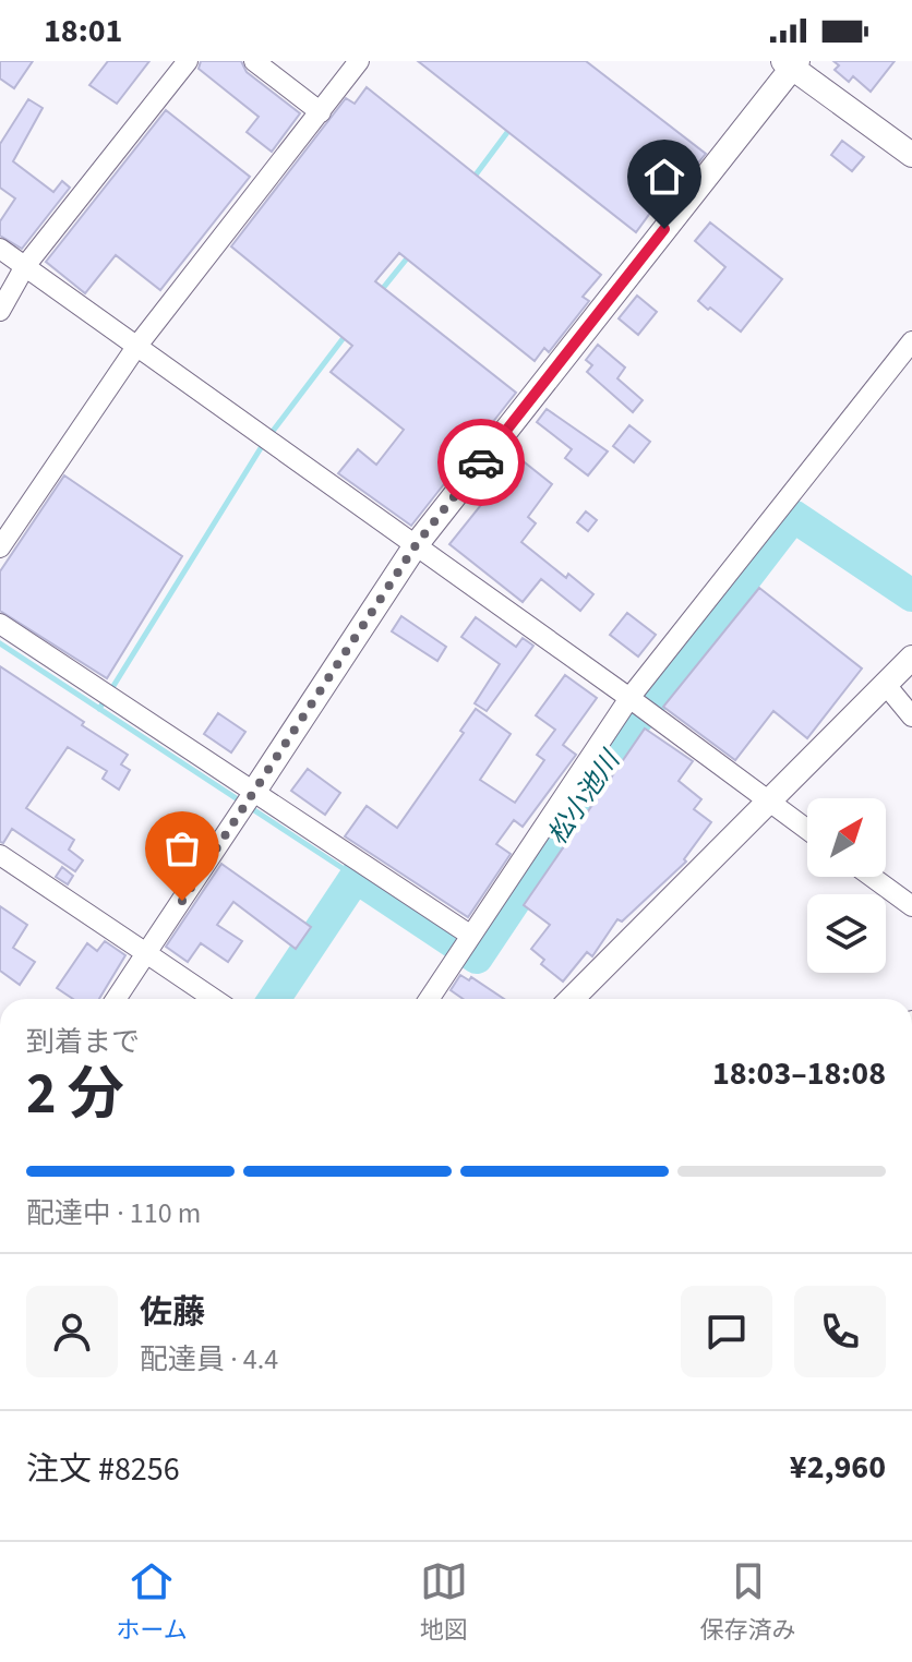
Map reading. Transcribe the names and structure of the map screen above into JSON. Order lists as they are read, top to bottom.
{
  "water": ["松小池川"],
  "north": "top right",
  "page": {
    "status": "18:01",
    "heading": ["2 分", "到着まで", "18:03–18:08"],
    "panel": [
      "佐藤",
      "配達員 · 4.4",
      "注文 #8256",
      "¥2,960"
    ],
    "bar": "配達中 · 110 m",
    "tabs": ["ホーム", "地図", "保存済み"]
  }
}
